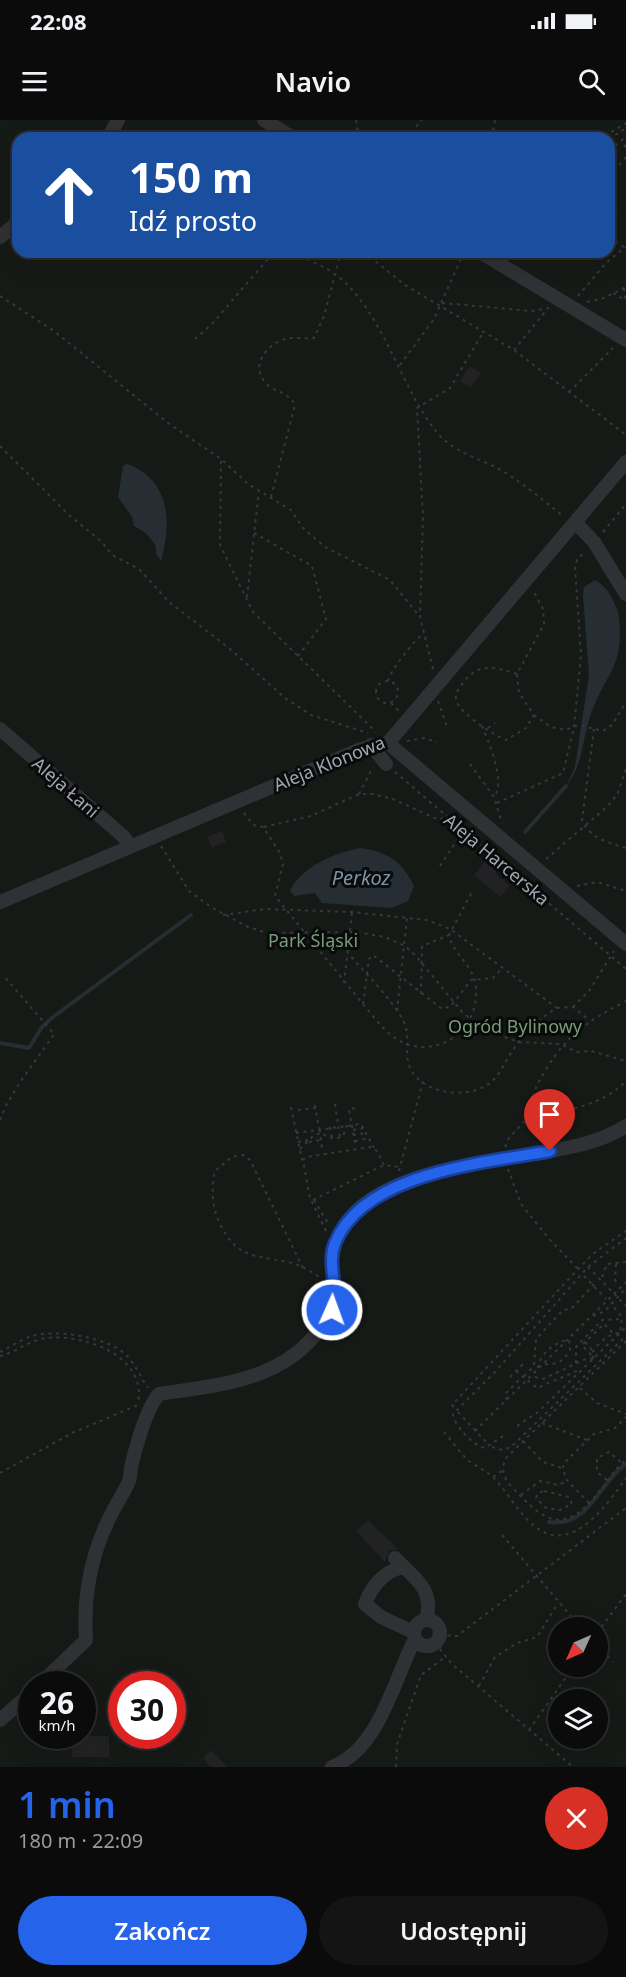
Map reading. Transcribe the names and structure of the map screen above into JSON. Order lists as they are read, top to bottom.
{
  "streets": {
    "street": ["Aleja Klonowa", "Aleja Łani", "Aleja Harcerska"]
  },
  "crossings": [
    ["Aleja Klonowa", "Aleja Łani"],
    ["Aleja Klonowa", "Aleja Harcerska"]
  ],
  "water": ["Perkoz"],
  "parks": ["Park Śląski", "Ogród Bylinowy"],
  "north": "bottom left",
  "page": {
    "status": "22:08",
    "header": "Navio",
    "turn": ["150 m", "Idź prosto"],
    "speed": "26 km/h",
    "limit": "30",
    "heading": ["1 min", "180 m · 22:09"],
    "buttons": ["Zakończ", "Udostępnij"]
  }
}
